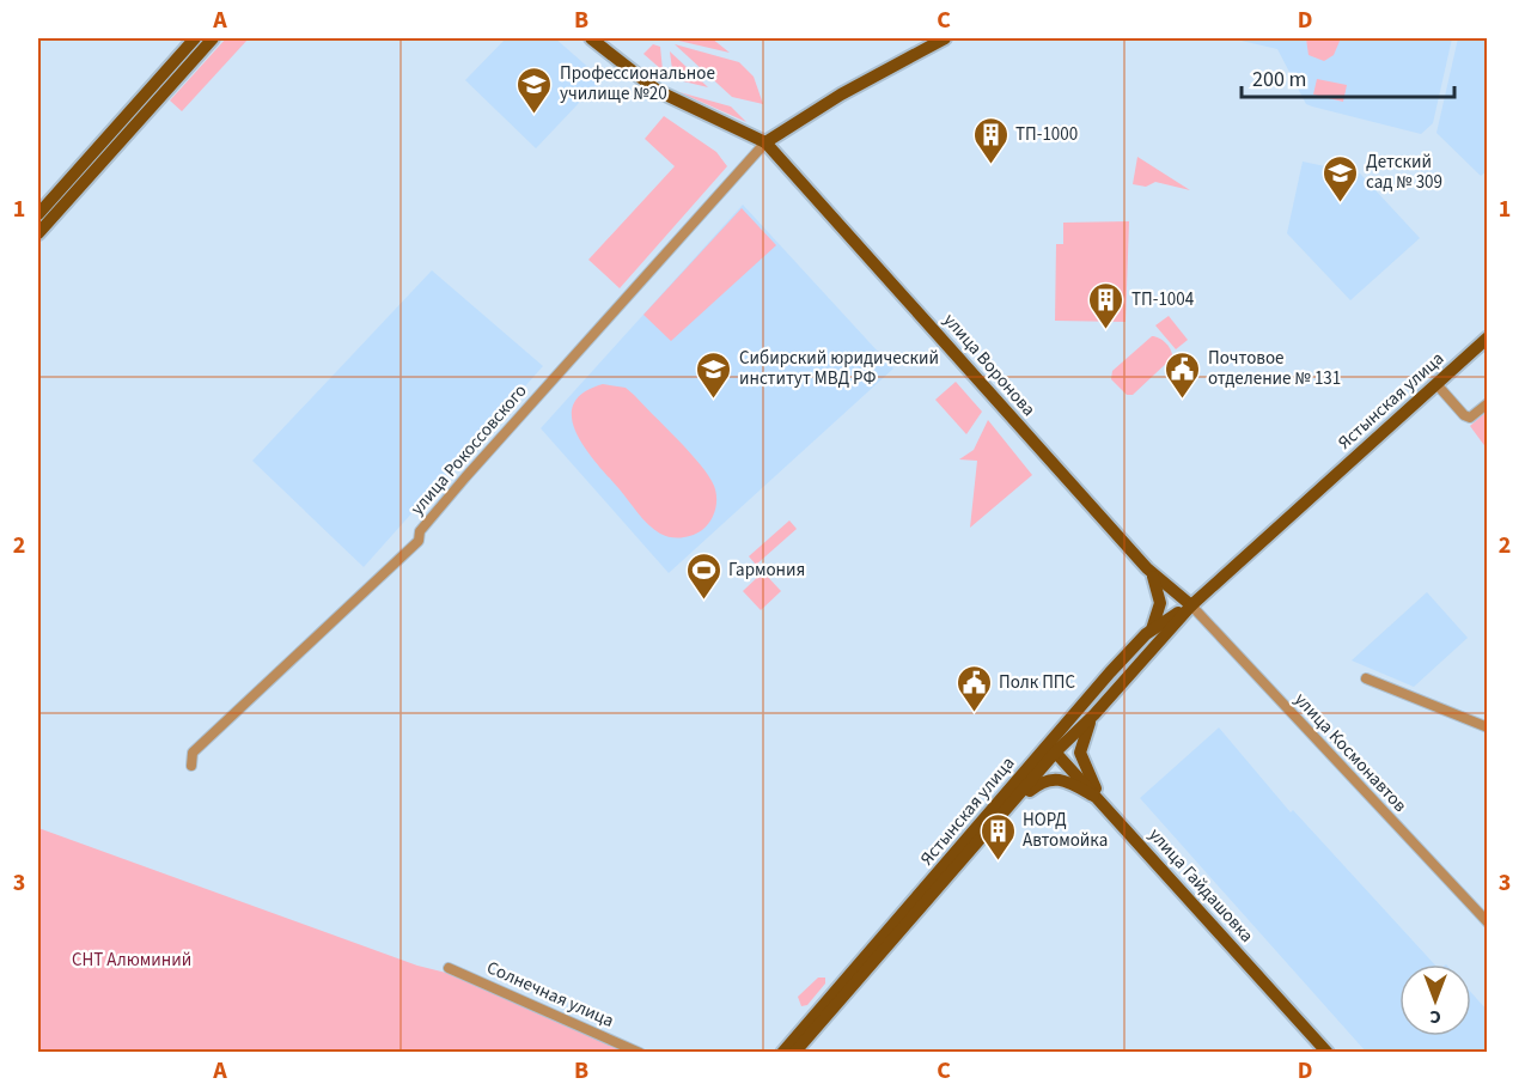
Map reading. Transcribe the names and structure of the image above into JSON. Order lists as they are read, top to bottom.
{
  "streets": {
    "main road": ["улица Воронова", "Ястынская улица", "улица Гайдашовка"],
    "street": ["улица Рокоссовского", "улица Космонавтов", "Солнечная улица"]
  },
  "crossings": [
    ["улица Воронова", "Ястынская улица"],
    ["улица Воронова", "улица Рокоссовского"],
    ["улица Воронова", "улица Космонавтов"],
    ["Ястынская улица", "улица Космонавтов"],
    ["Ястынская улица", "улица Гайдашовка"]
  ],
  "parks": ["СНТ Алюминий"],
  "places": {
    "school or university": ["Профессиональное училище №20", "Детский сад № 309", "Сибирский юридический институт МВД РФ"],
    "building": ["ТП-1000", "ТП-1004", "НОРД Автомойка"],
    "public building": ["Почтовое отделение № 131", "Полк ППС"],
    "sports": ["Гармония"]
  },
  "scale_bar": "200 m",
  "north": "bottom",
  "grid": {
    "columns": [
      "A",
      "B",
      "C",
      "D"
    ],
    "rows": ["1", "2", "3"]
  }
}
